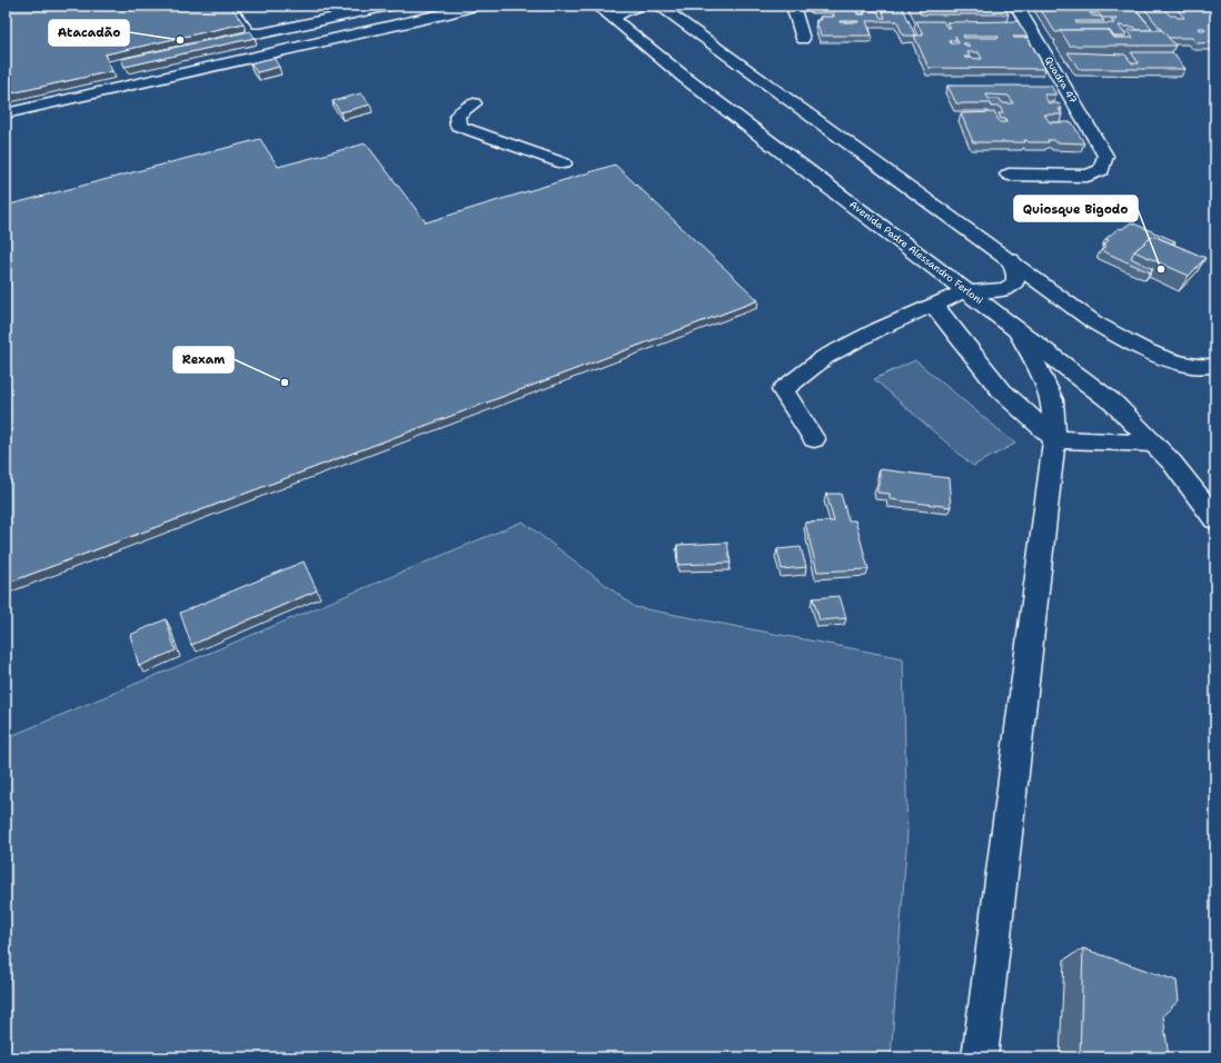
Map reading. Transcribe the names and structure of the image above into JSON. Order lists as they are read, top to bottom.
{
  "streets": {
    "main road": ["Quadra 47", "Avenida Padre Alessandro Ferloni"]
  },
  "places": ["Atacadão", "Quiosque Bigodo", "Rexam"]
}
